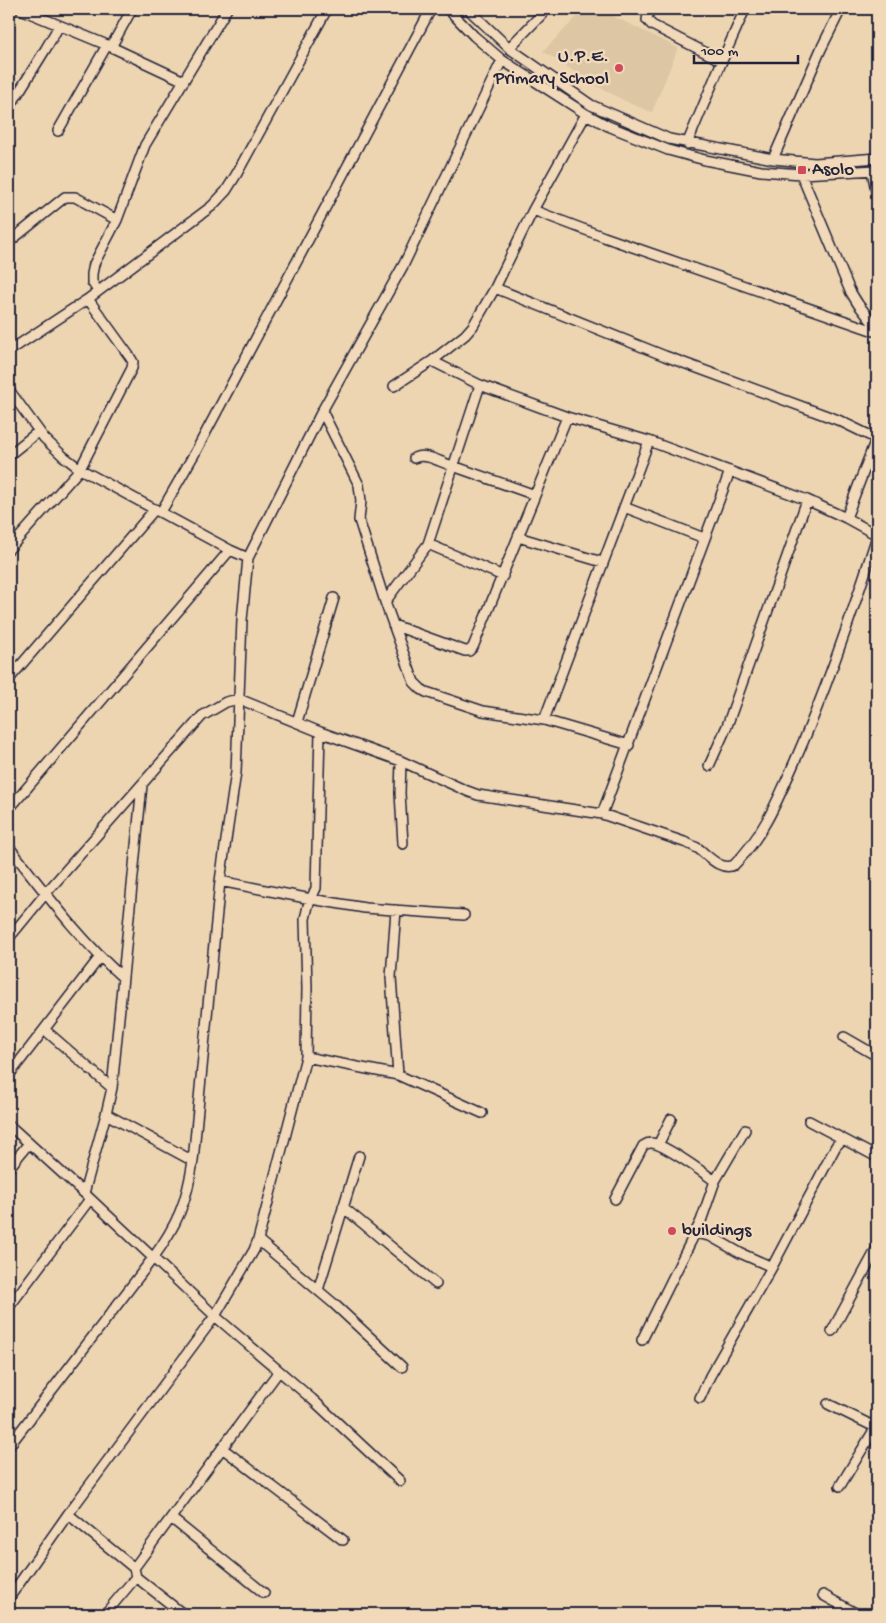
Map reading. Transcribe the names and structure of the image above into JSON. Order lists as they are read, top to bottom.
{
  "places": {
    "other": ["U.P.E. Primary School", "buildings"],
    "transit": ["Asolo"]
  },
  "scale_bar": "100 m"
}
